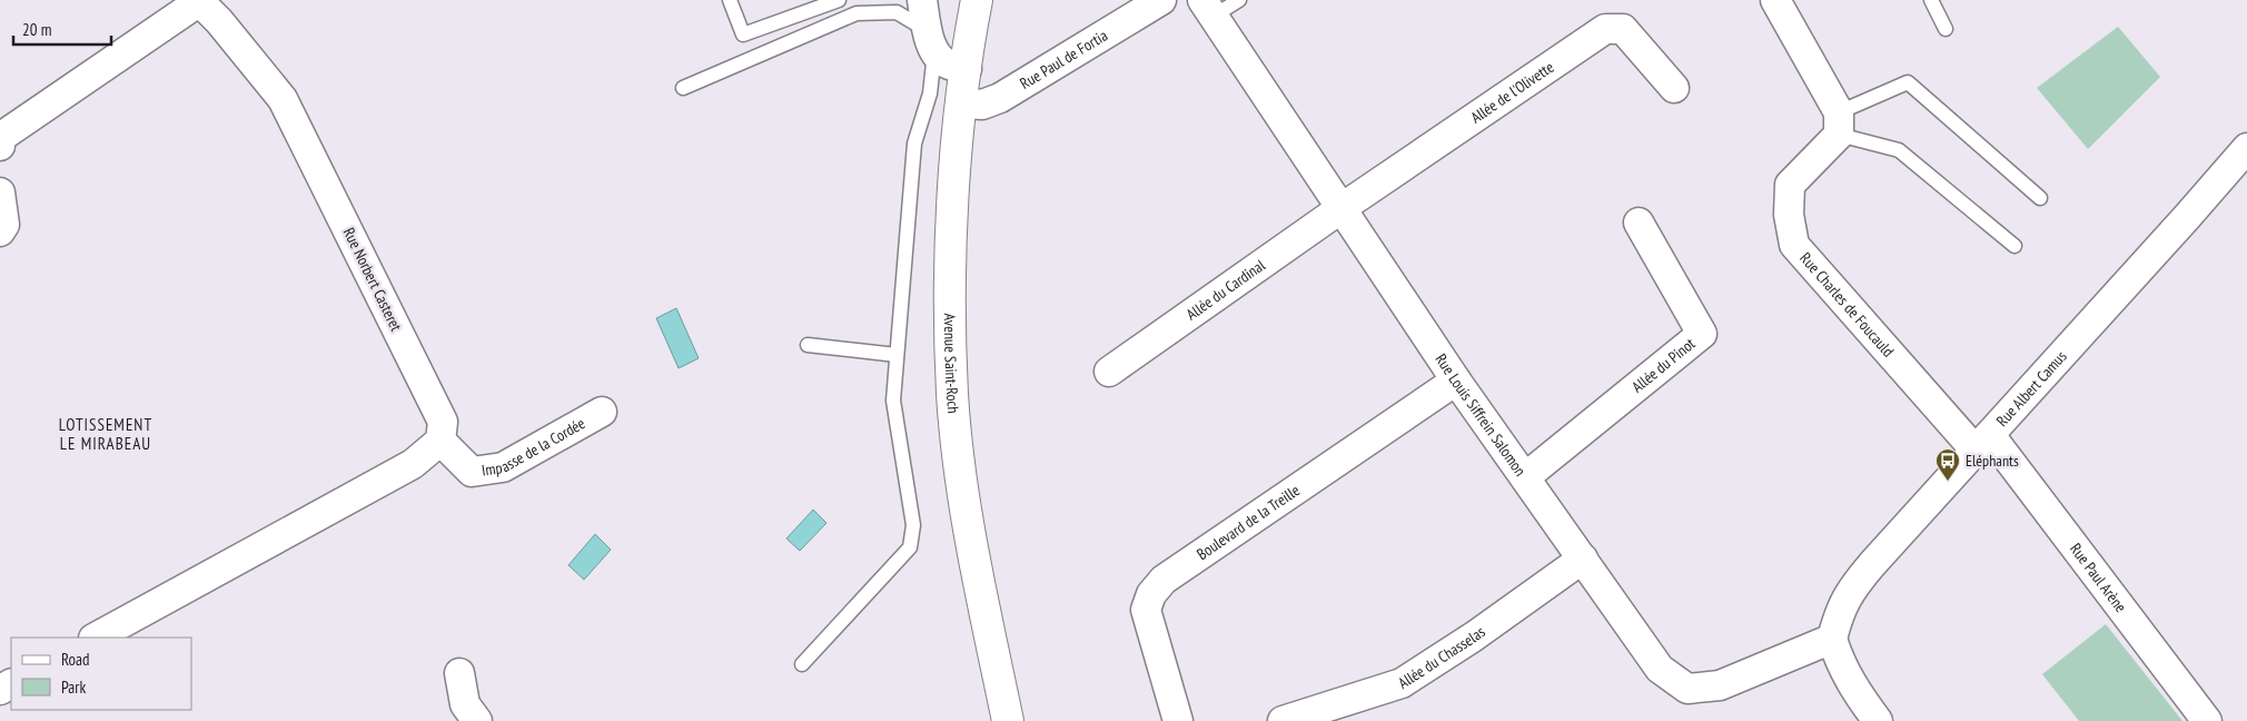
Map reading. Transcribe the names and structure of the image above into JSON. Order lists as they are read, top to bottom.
{
  "streets": {
    "main road": ["Avenue Saint-Roch"],
    "street": [
      "Rue Paul de Fortia",
      "Allée de l'Olivette",
      "Rue Norbert Casteret",
      "Allée du Cardinal",
      "Rue Charles de Foucauld",
      "Allée du Pinot",
      "Rue Albert Camus",
      "Rue Louis Siffrein Salomon",
      "Impasse de la Cordée",
      "Boulevard de la Treille",
      "Rue Paul Arène",
      "Allée du Chasselas"
    ]
  },
  "crossings": [
    ["Rue Paul de Fortia", "Avenue Saint-Roch"],
    ["Allée de l'Olivette", "Allée du Cardinal"],
    ["Allée de l'Olivette", "Rue Louis Siffrein Salomon"],
    ["Rue Norbert Casteret", "Impasse de la Cordée"],
    ["Allée du Cardinal", "Rue Louis Siffrein Salomon"],
    ["Rue Charles de Foucauld", "Rue Albert Camus"],
    ["Rue Charles de Foucauld", "Rue Paul Arène"],
    ["Allée du Pinot", "Rue Louis Siffrein Salomon"],
    ["Rue Albert Camus", "Rue Louis Siffrein Salomon"],
    ["Rue Albert Camus", "Rue Paul Arène"],
    ["Rue Louis Siffrein Salomon", "Boulevard de la Treille"],
    ["Rue Louis Siffrein Salomon", "Allée du Chasselas"]
  ],
  "districts": ["LOTISSEMENT LE MIRABEAU"],
  "places": {
    "bus stop": ["Eléphants"]
  },
  "legend": ["Road", "Park"],
  "scale_bar": "20 m"
}
